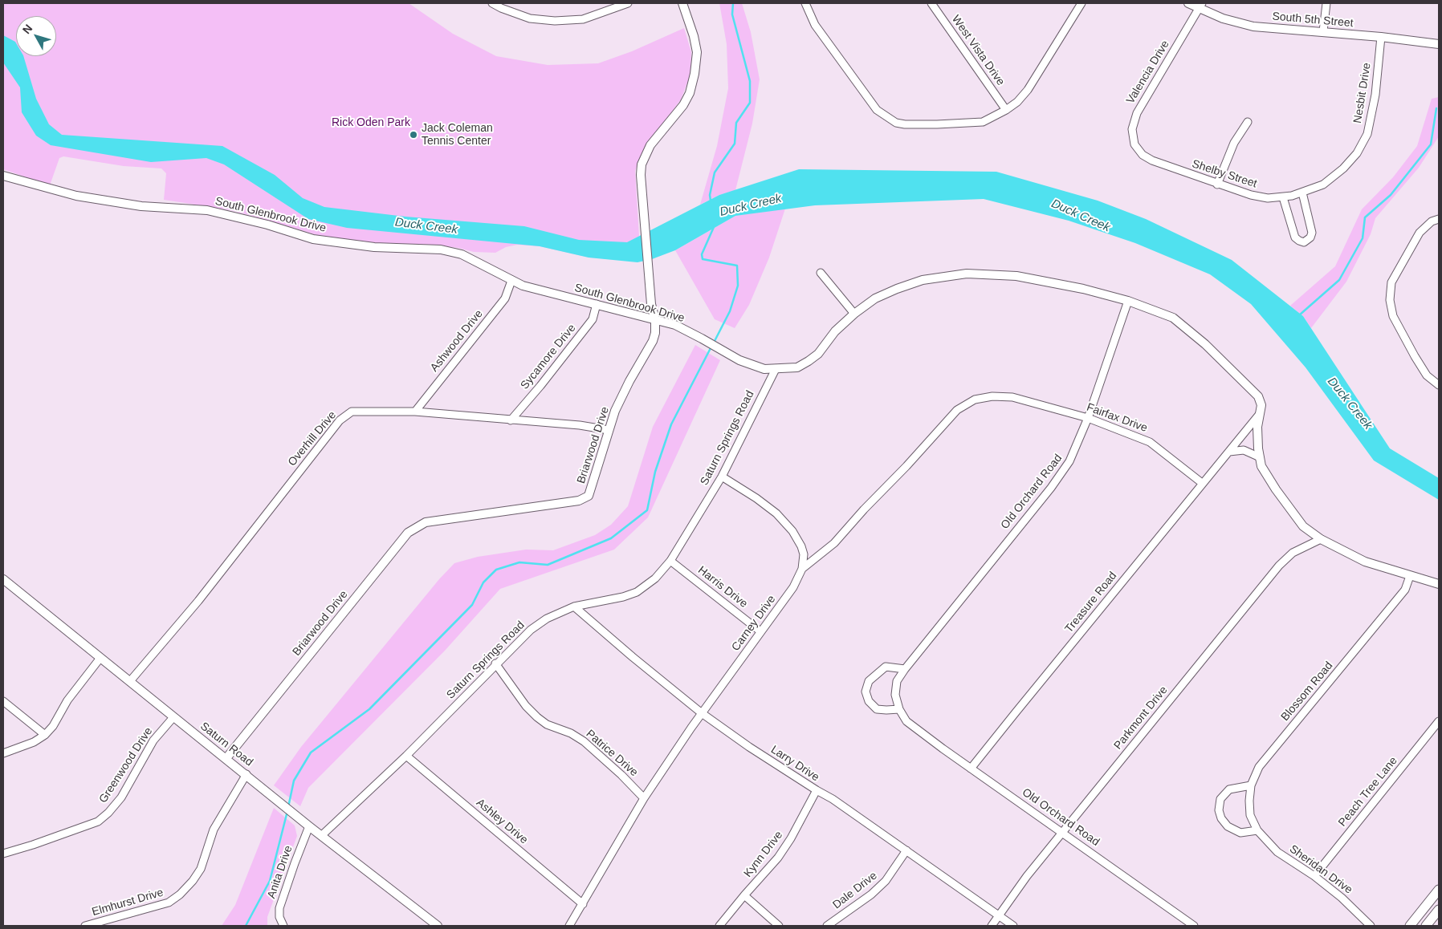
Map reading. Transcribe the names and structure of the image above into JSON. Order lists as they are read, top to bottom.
{
  "streets": {
    "street": [
      "South 5th Street",
      "West Vista Drive",
      "Valencia Drive",
      "Nesbit Drive",
      "Shelby Street",
      "South Glenbrook Drive",
      "Ashwood Drive",
      "Sycamore Drive",
      "Fairfax Drive",
      "Saturn Springs Road",
      "Overhill Drive",
      "Briarwood Drive",
      "Old Orchard Road",
      "Harris Drive",
      "Treasure Road",
      "Carney Drive",
      "Blossom Road",
      "Parkmont Drive",
      "Saturn Road",
      "Patrice Drive",
      "Larry Drive",
      "Greenwood Drive",
      "Peach Tree Lane",
      "Ashley Drive",
      "Kynn Drive",
      "Sheridan Drive",
      "Anita Drive",
      "Dale Drive",
      "Elmhurst Drive"
    ]
  },
  "crossings": [
    ["South 5th Street", "Valencia Drive"],
    ["South 5th Street", "Nesbit Drive"],
    ["Valencia Drive", "Shelby Street"],
    ["Nesbit Drive", "Shelby Street"],
    ["South Glenbrook Drive", "Ashwood Drive"],
    ["South Glenbrook Drive", "Sycamore Drive"],
    ["South Glenbrook Drive", "Saturn Springs Road"],
    ["South Glenbrook Drive", "Briarwood Drive"],
    ["South Glenbrook Drive", "Old Orchard Road"],
    ["South Glenbrook Drive", "Treasure Road"],
    ["South Glenbrook Drive", "Blossom Road"],
    ["South Glenbrook Drive", "Parkmont Drive"],
    ["Ashwood Drive", "Overhill Drive"],
    ["Sycamore Drive", "Overhill Drive"],
    ["Fairfax Drive", "Old Orchard Road"],
    ["Fairfax Drive", "Treasure Road"],
    ["Fairfax Drive", "Carney Drive"],
    ["Saturn Springs Road", "Harris Drive"],
    ["Saturn Springs Road", "Saturn Road"],
    ["Saturn Springs Road", "Patrice Drive"],
    ["Saturn Springs Road", "Larry Drive"],
    ["Saturn Springs Road", "Ashley Drive"],
    ["Overhill Drive", "Briarwood Drive"],
    ["Overhill Drive", "Saturn Road"],
    ["Briarwood Drive", "Saturn Road"],
    ["Old Orchard Road", "Treasure Road"],
    ["Old Orchard Road", "Parkmont Drive"],
    ["Harris Drive", "Carney Drive"],
    ["Carney Drive", "Patrice Drive"],
    ["Carney Drive", "Larry Drive"],
    ["Carney Drive", "Ashley Drive"],
    ["Blossom Road", "Sheridan Drive"],
    ["Parkmont Drive", "Larry Drive"],
    ["Saturn Road", "Greenwood Drive"],
    ["Saturn Road", "Anita Drive"],
    ["Saturn Road", "Elmhurst Drive"],
    ["Larry Drive", "Kynn Drive"],
    ["Larry Drive", "Dale Drive"],
    ["Peach Tree Lane", "Sheridan Drive"]
  ],
  "water": ["Duck Creek"],
  "parks": ["Rick Oden Park"],
  "places": ["Jack Coleman Tennis Center"],
  "north": "top left"
}
